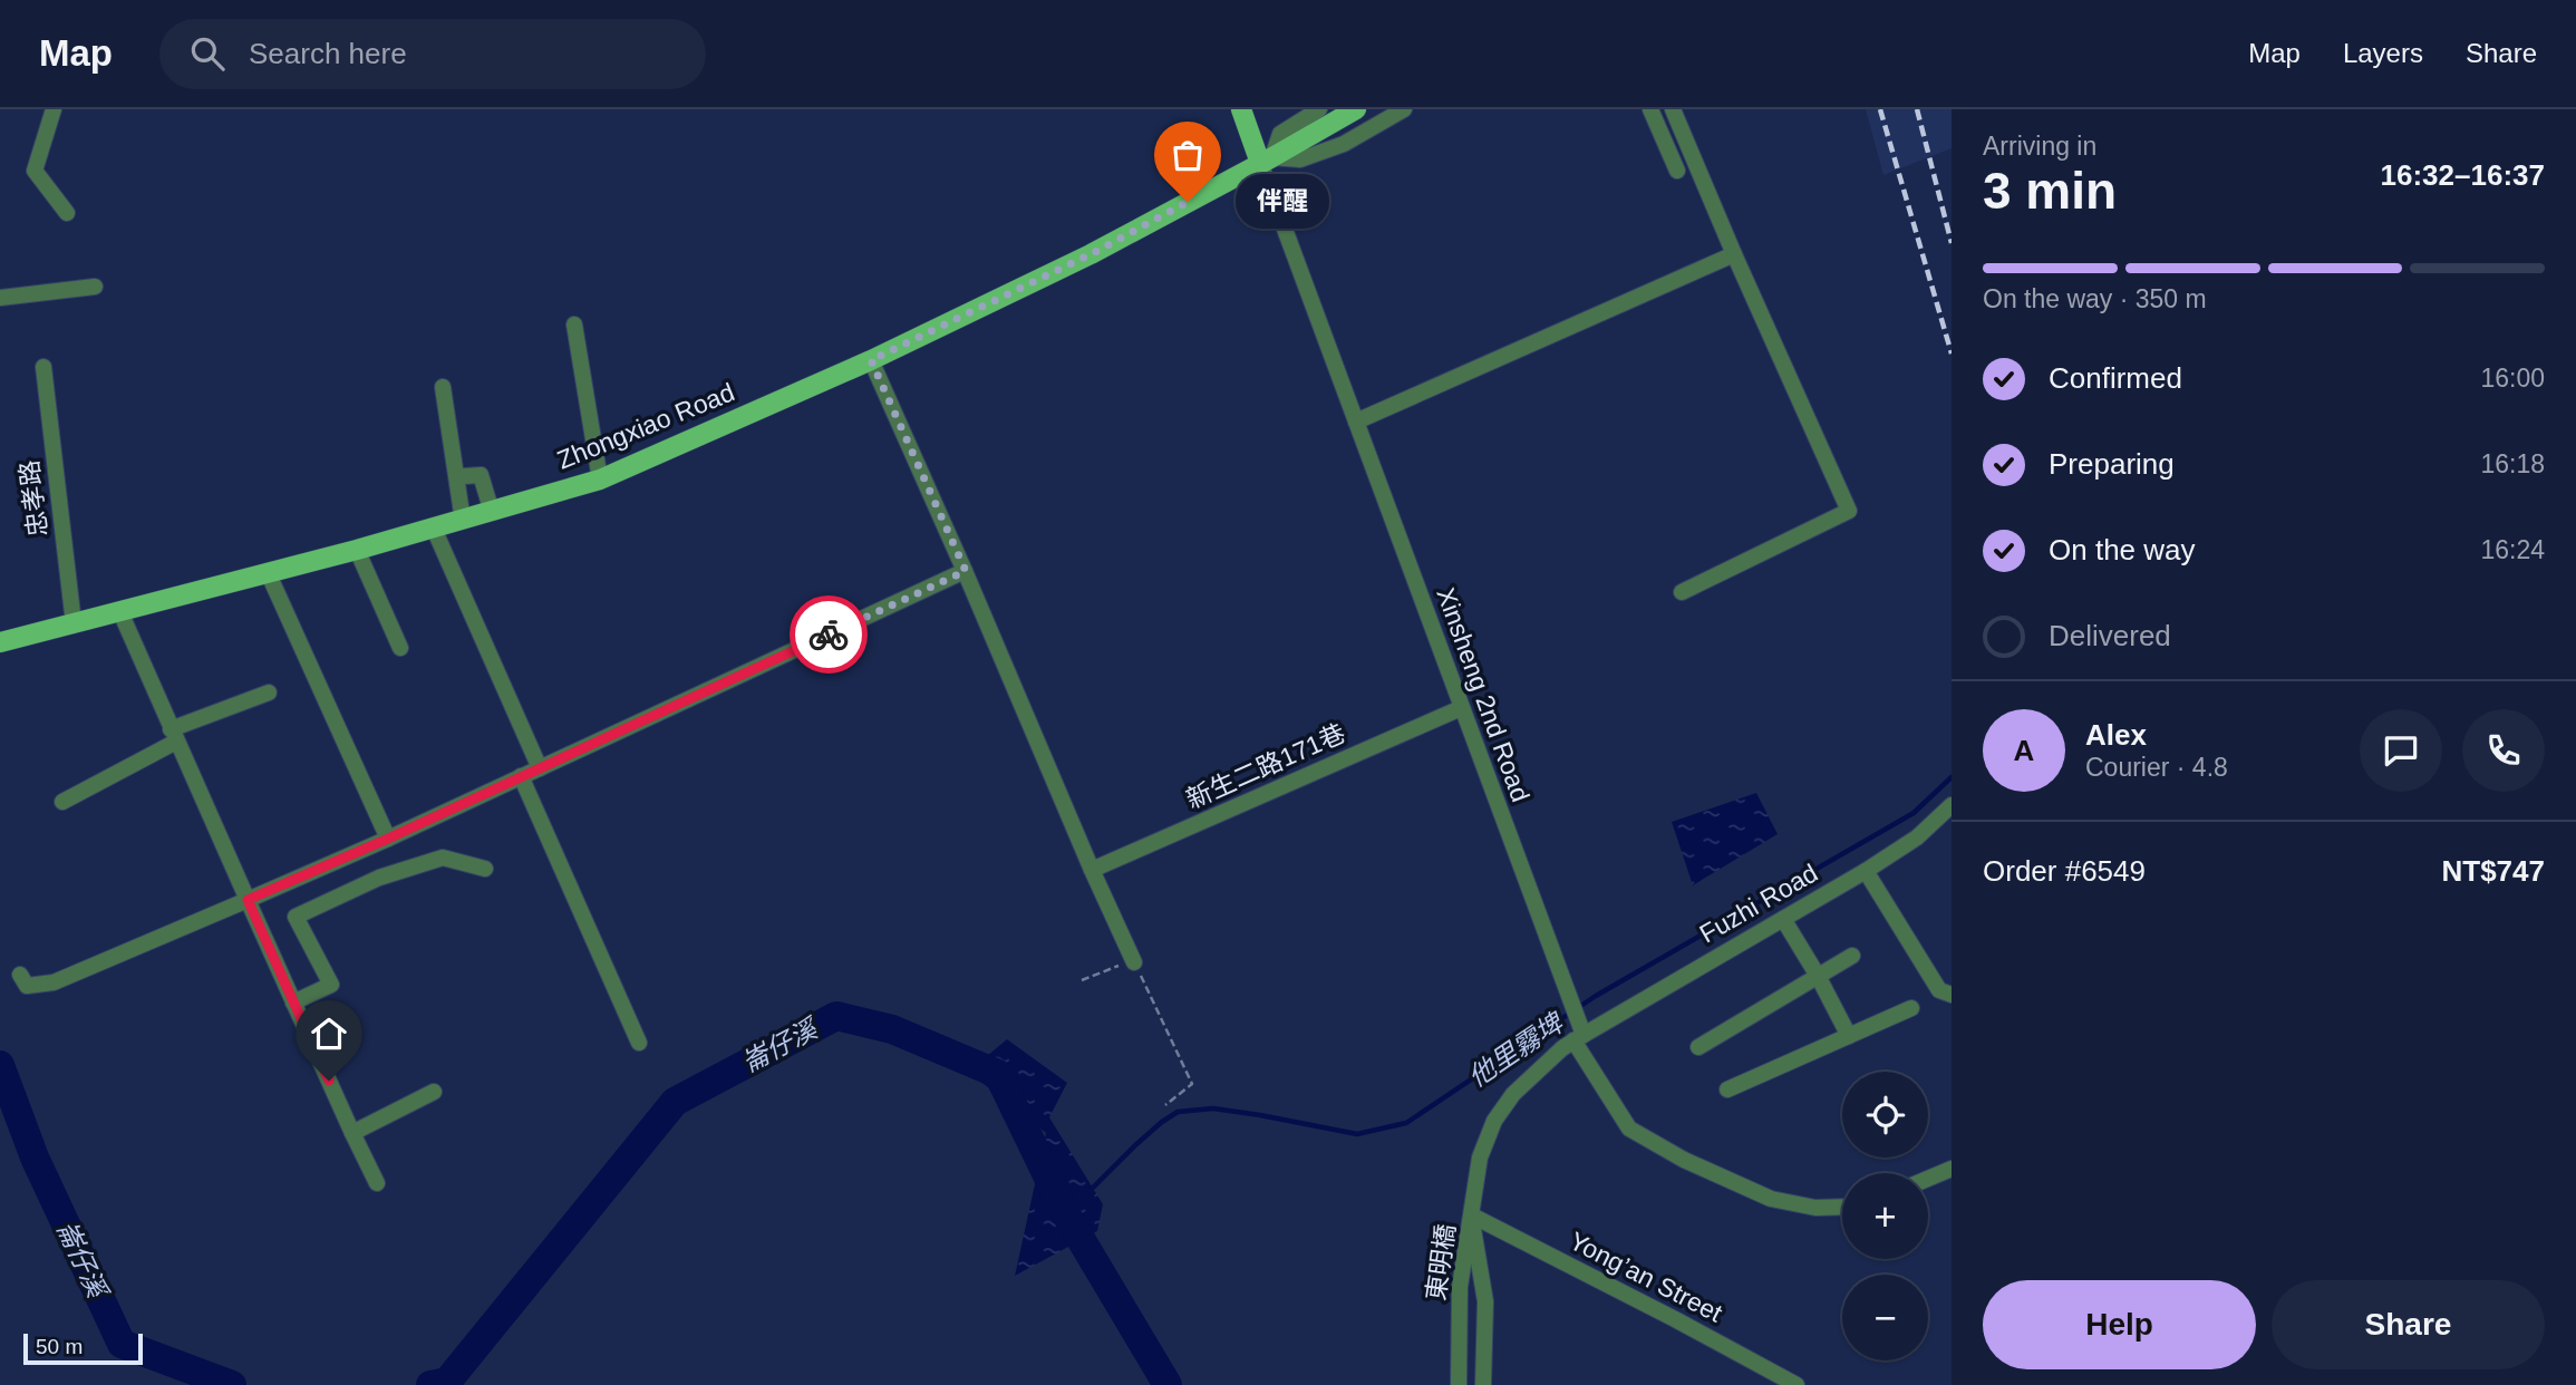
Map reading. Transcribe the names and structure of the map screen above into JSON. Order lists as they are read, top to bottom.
{
  "streets": {
    "main road": ["Zhongxiao Road"],
    "street": [
      "忠孝路",
      "Xinsheng 2nd Road",
      "新生二路171巷",
      "Fuzhi Road",
      "東明橋",
      "Yong’an Street"
    ]
  },
  "crossings": [
    ["Zhongxiao Road", "忠孝路"],
    ["Zhongxiao Road", "Xinsheng 2nd Road"],
    ["Xinsheng 2nd Road", "新生二路171巷"],
    ["Xinsheng 2nd Road", "Fuzhi Road"],
    ["東明橋", "Yong’an Street"]
  ],
  "water": ["崙仔溪", "他里霧埤"],
  "places": ["伴醒"],
  "scale_bar": "50 m",
  "page": {
    "header": "Map",
    "search": "Search here",
    "nav": ["Map", "Layers", "Share"],
    "heading": ["3 min", "Arriving in", "16:32–16:37"],
    "panel": [
      "Alex",
      "Courier · 4.8",
      "Order #6549",
      "NT$747"
    ],
    "bubble": "伴醒",
    "bar": "On the way · 350 m",
    "list": [
      ["Confirmed", "16:00"],
      ["Preparing", "16:18"],
      ["On the way", "16:24"],
      "Delivered"
    ],
    "round": "A",
    "map_buttons": ["+", "−"],
    "buttons": ["Help", "Share"],
    "scale": "50 m"
  }
}
